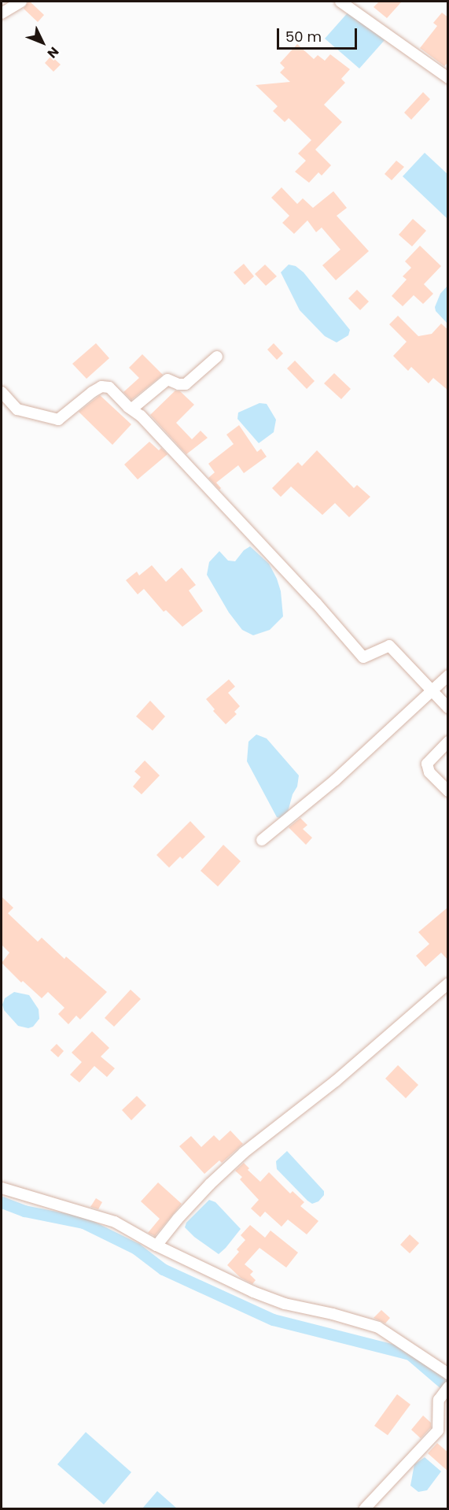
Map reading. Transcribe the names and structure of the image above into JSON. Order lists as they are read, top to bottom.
{
  "scale_bar": "50 m",
  "north": "bottom right"
}
